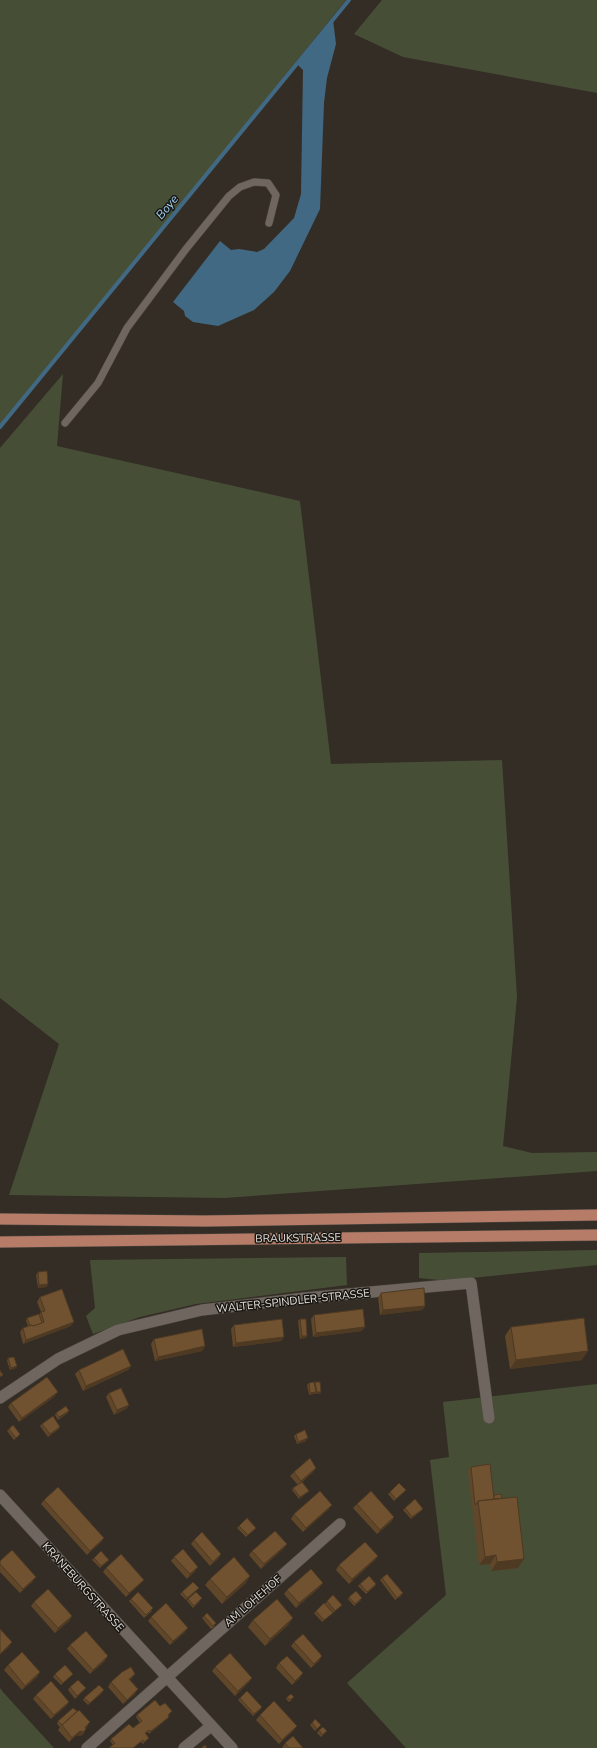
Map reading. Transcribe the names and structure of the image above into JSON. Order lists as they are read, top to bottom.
{
  "streets": {
    "main road": ["BRAUKSTRASSE"],
    "street": ["WALTER-SPINDLER-STRASSE", "KRANEBURGSTRASSE", "AM LOHEHOF"]
  },
  "crossings": [
    ["KRANEBURGSTRASSE", "AM LOHEHOF"]
  ],
  "water": ["Boye"]
}
